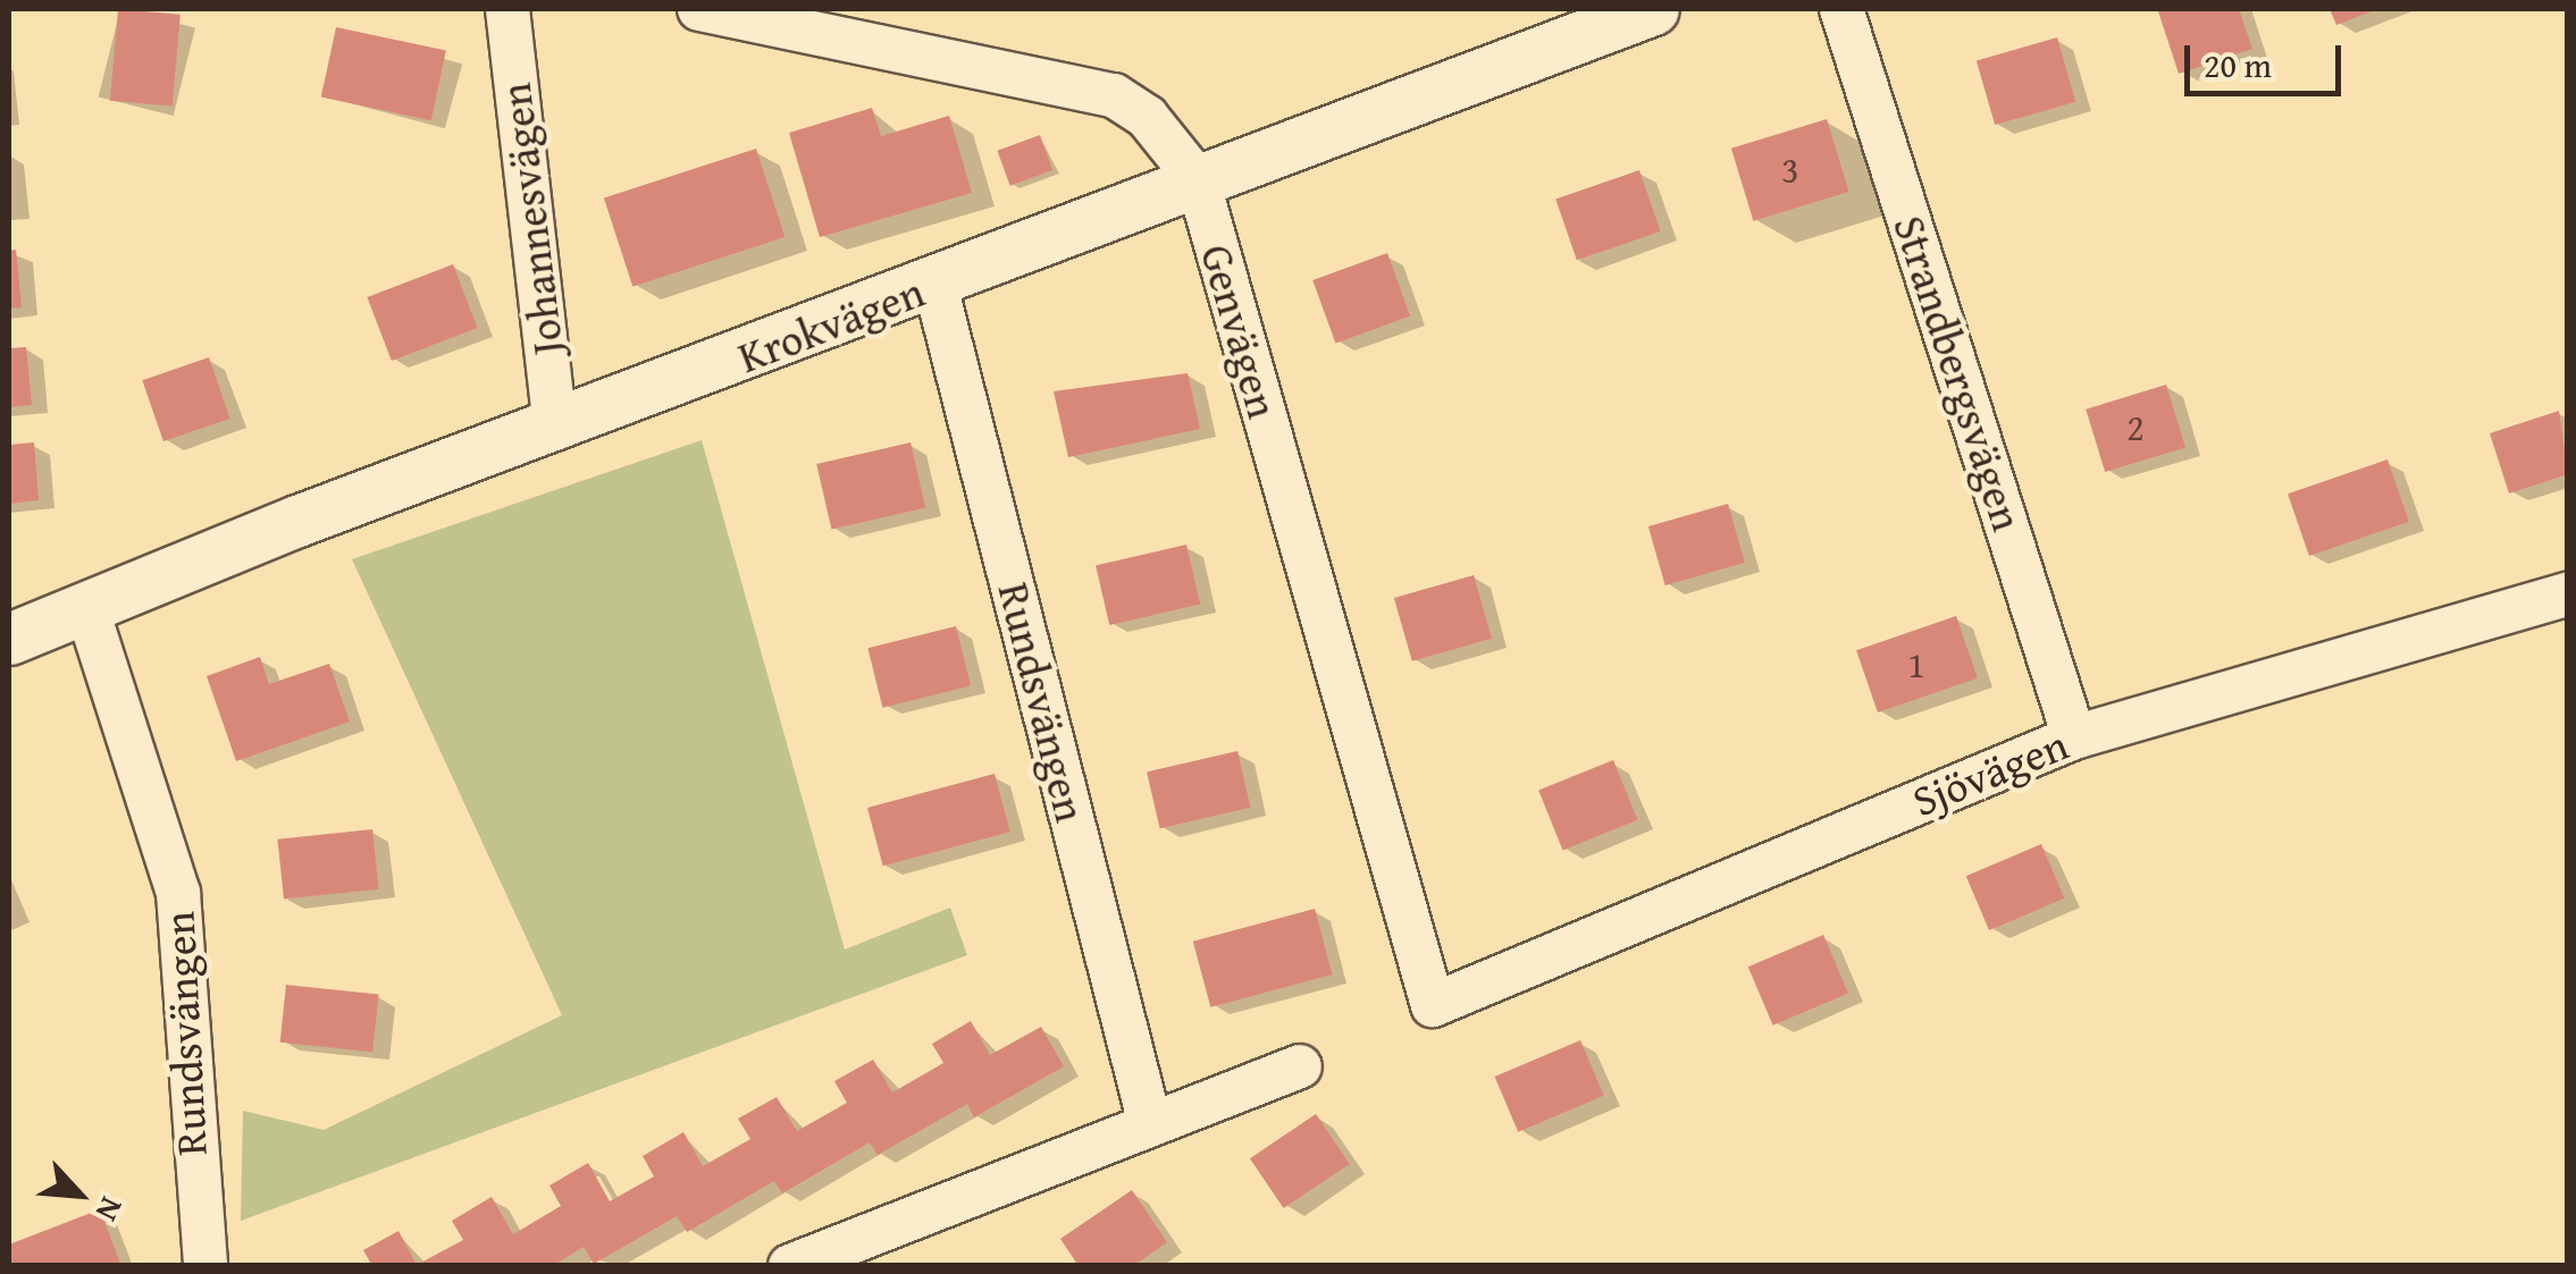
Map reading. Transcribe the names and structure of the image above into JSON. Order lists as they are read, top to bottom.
{
  "streets": {
    "street": [
      "Johannesvägen",
      "Krokvägen",
      "Genvägen",
      "Strandbergsvägen",
      "Rundsvängen",
      "Sjövägen"
    ]
  },
  "crossings": [
    ["Johannesvägen", "Krokvägen"],
    ["Krokvägen", "Genvägen"],
    ["Krokvägen", "Rundsvängen"],
    ["Genvägen", "Sjövägen"],
    ["Strandbergsvägen", "Sjövägen"]
  ],
  "house_numbers": ["3", "2", "1"],
  "scale_bar": "20 m",
  "north": "bottom right"
}
